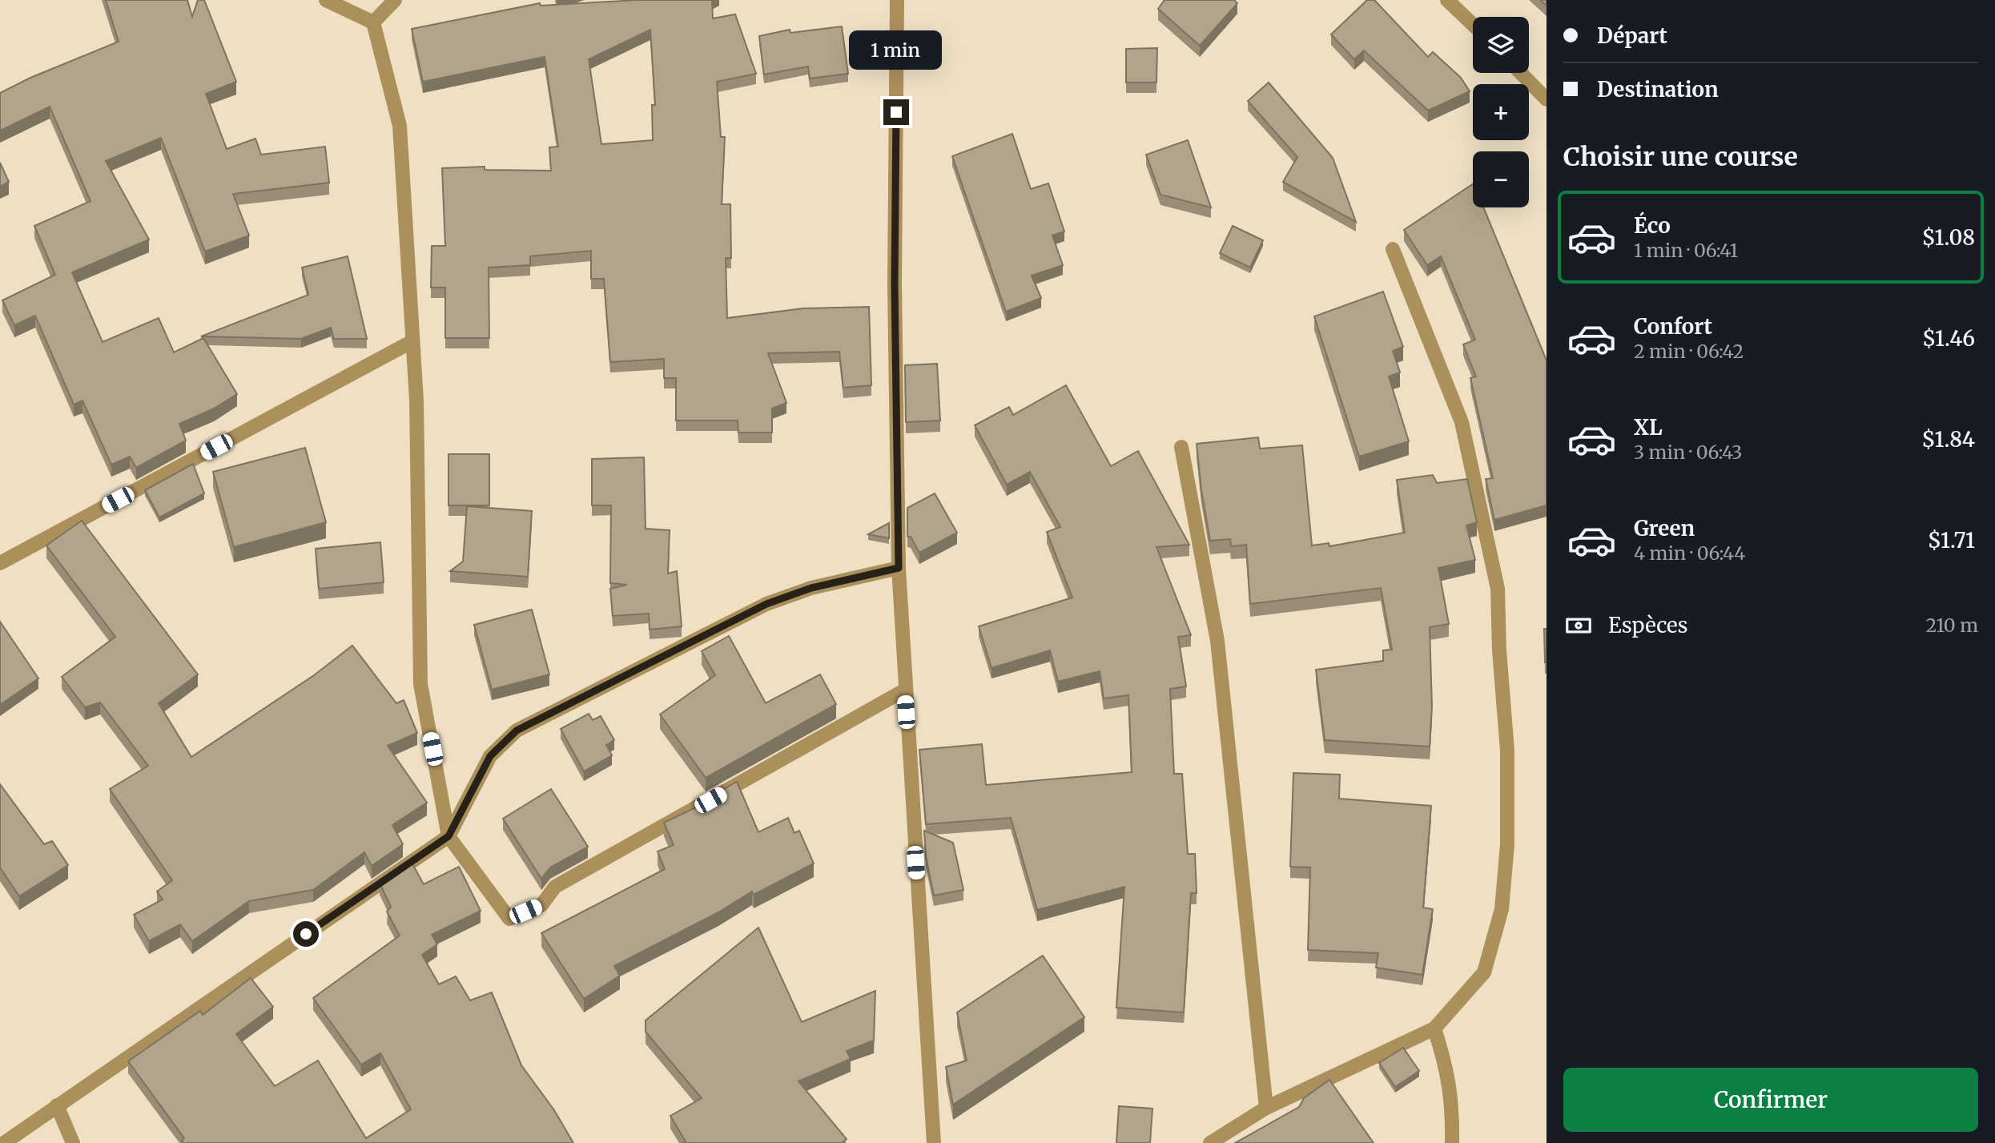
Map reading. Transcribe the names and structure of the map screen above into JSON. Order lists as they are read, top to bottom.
{
  "page": {
    "banner": ["Départ", "Destination"],
    "map_buttons": ["+", "−"],
    "bubble": "1 min",
    "heading": "Choisir une course",
    "list": [
      {
        "name": "Éco",
        "note": "1 min · 06:41",
        "value": "$1.08"
      },
      {
        "name": "Confort",
        "note": "2 min · 06:42",
        "value": "$1.46"
      },
      {
        "name": "XL",
        "note": "3 min · 06:43",
        "value": "$1.84"
      },
      {
        "name": "Green",
        "note": "4 min · 06:44",
        "value": "$1.71"
      }
    ],
    "pay": ["Espèces", "210 m"],
    "buttons": "Confirmer"
  }
}
